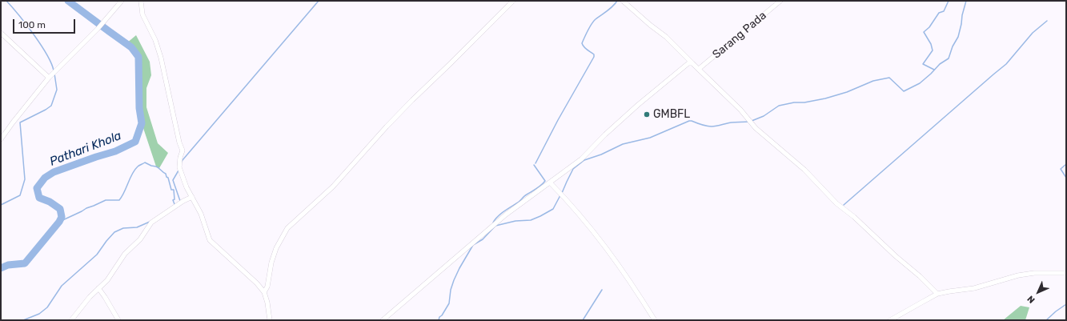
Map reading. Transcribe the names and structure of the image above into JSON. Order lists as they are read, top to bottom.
{
  "streets": {
    "street": ["Sarang Pada"]
  },
  "water": ["Pathari Khola"],
  "places": ["GMBFL"],
  "scale_bar": "100 m",
  "north": "bottom left"
}
